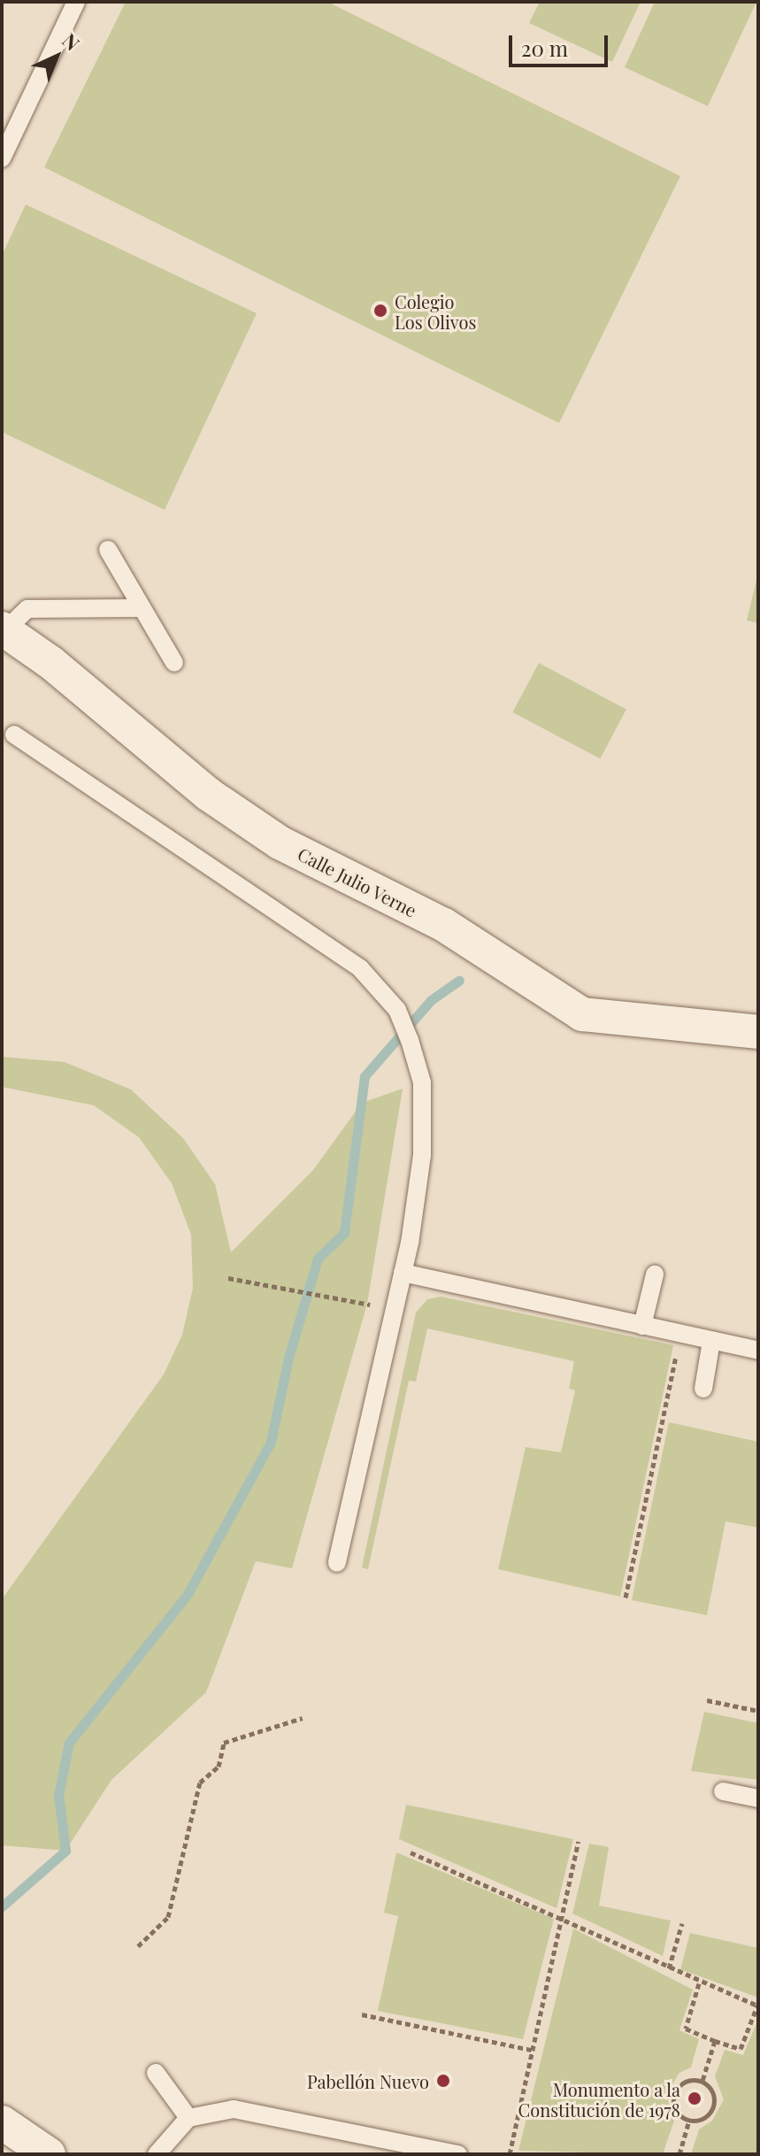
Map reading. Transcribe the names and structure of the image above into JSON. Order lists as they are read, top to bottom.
{
  "streets": {
    "street": ["Calle Julio Verne"]
  },
  "places": ["Colegio Los Olivos", "Pabellón Nuevo", "Monumento a la Constitución de 1978"],
  "scale_bar": "20 m",
  "north": "top right"
}
